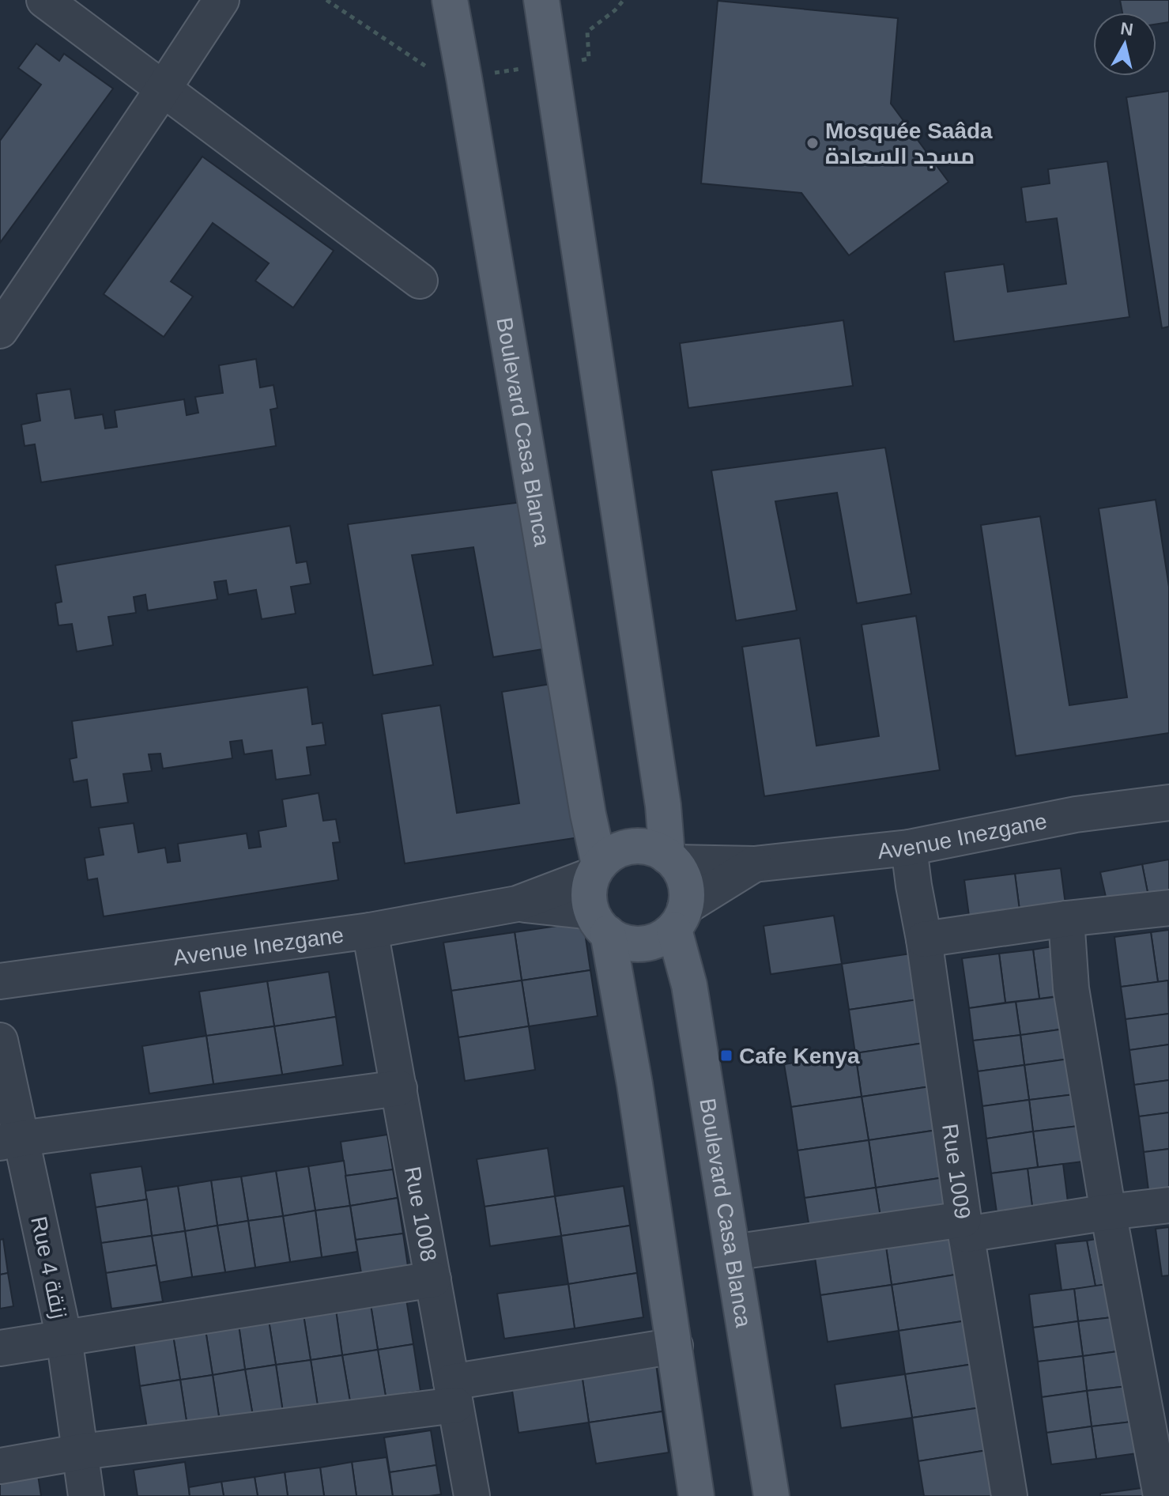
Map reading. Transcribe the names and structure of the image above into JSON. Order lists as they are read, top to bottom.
{
  "streets": {
    "main road": ["Boulevard Casa Blanca"],
    "street": [
      "Avenue Inezgane",
      "Rue 1009",
      "Rue 1008",
      "Rue 4 زنقة"
    ]
  },
  "crossings": [
    ["Boulevard Casa Blanca", "Avenue Inezgane"],
    ["Avenue Inezgane", "Rue 1009"],
    ["Avenue Inezgane", "Rue 1008"]
  ],
  "places": {
    "other": ["Mosquée Saâda مسجد السعادة"],
    "transit": ["Cafe Kenya"]
  },
  "north": "top"
}
